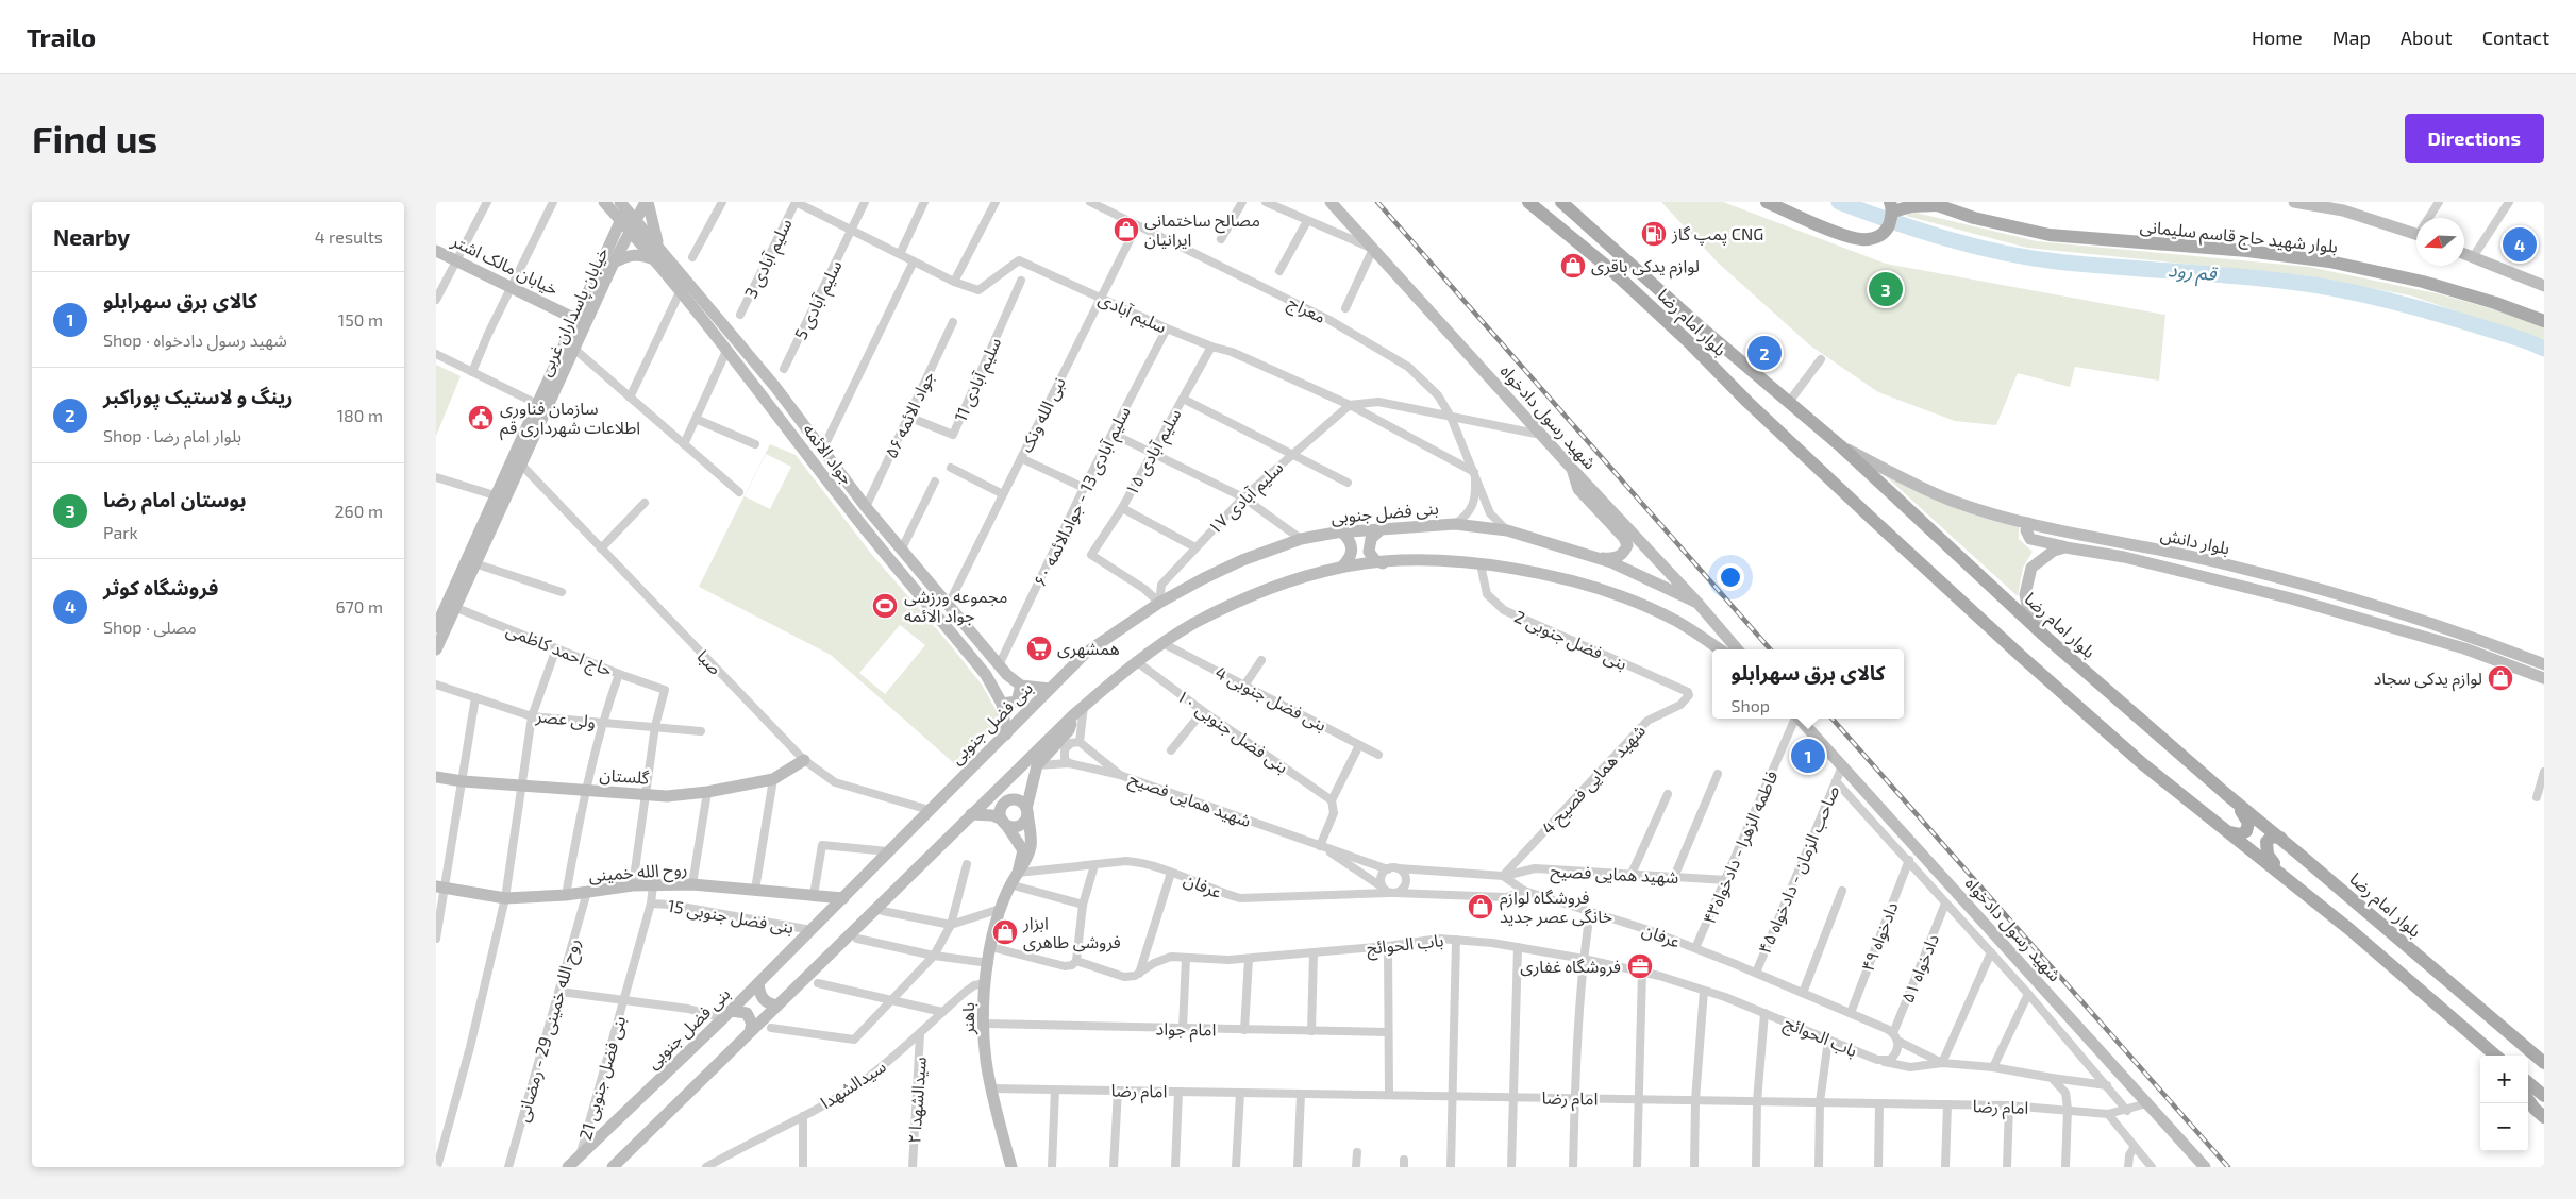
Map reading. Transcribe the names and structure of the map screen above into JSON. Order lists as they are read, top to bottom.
{
  "streets": {
    "main road": ["بلوار شهید حاج قاسم سلیمانی", "بلوار امام رضا"],
    "street": [
      "سلیم آبادی 3",
      "خیابان مالک اشتر",
      "سلیم آبادی 5",
      "معراج",
      "خیابان پاسداران غربی",
      "سلیم آبادی",
      "سلیم آبادی 11",
      "جواد الائمه ۵۶",
      "نبی الله ونک",
      "شهید رسول دادخواه",
      "سلیم آبادی ۱۵",
      "جواد الائمه",
      "سلیم آبادی 13 - جوادالائمه ۶۰",
      "سلیم آبادی ۱۷",
      "بنی فضل جنوبی",
      "بلوار دانش",
      "بنی فضل جنوبی 2",
      "حاج احمد کاظمی",
      "صبا",
      "بنی فضل جنوبی 4",
      "ولی عصر",
      "بنی فضل جنوبی ۱۰",
      "گلستان",
      "شهید همایی فصیح 4",
      "شهید همایی فصیح",
      "فاطمه الزهرا - دادخواه۴۳",
      "صاحب الزمان - دادخواه ۴۵",
      "روح الله خمینی",
      "عرفان",
      "بنی فضل جنوبی 15",
      "دادخواه ۴۹",
      "باب الحوائج",
      "دادخواه ۵۱",
      "باهنر",
      "امام جواد",
      "روح الله خمینی 29 - رمضانی",
      "بنی فضل جنوبی 21",
      "سیدالشهدا",
      "امام رضا",
      "سیدالشهدا ۲"
    ]
  },
  "crossings": [
    ["سلیم آبادی 3", "سلیم آبادی"],
    ["خیابان مالک اشتر", "خیابان پاسداران غربی"],
    ["سلیم آبادی 5", "سلیم آبادی"],
    ["معراج", "سلیم آبادی"],
    ["معراج", "نبی الله ونک"],
    ["معراج", "بنی فضل جنوبی"],
    ["خیابان پاسداران غربی", "جواد الائمه"],
    ["خیابان پاسداران غربی", "حاج احمد کاظمی"],
    ["خیابان پاسداران غربی", "صبا"],
    ["سلیم آبادی", "نبی الله ونک"],
    ["سلیم آبادی", "سلیم آبادی ۱۵"],
    ["سلیم آبادی", "سلیم آبادی 13 - جوادالائمه ۶۰"],
    ["سلیم آبادی", "سلیم آبادی ۱۷"],
    ["بلوار امام رضا", "بلوار دانش"],
    ["سلیم آبادی 11", "جواد الائمه ۵۶"],
    ["جواد الائمه ۵۶", "جواد الائمه"],
    ["نبی الله ونک", "جواد الائمه"],
    ["شهید رسول دادخواه", "بنی فضل جنوبی"],
    ["شهید رسول دادخواه", "صاحب الزمان - دادخواه ۴۵"],
    ["شهید رسول دادخواه", "امام رضا"],
    ["سلیم آبادی ۱۵", "سلیم آبادی ۱۷"],
    ["سلیم آبادی ۱۵", "بنی فضل جنوبی"],
    ["جواد الائمه", "سلیم آبادی 13 - جوادالائمه ۶۰"],
    ["جواد الائمه", "بنی فضل جنوبی"],
    ["سلیم آبادی ۱۷", "بنی فضل جنوبی"],
    ["بنی فضل جنوبی", "صبا"],
    ["بنی فضل جنوبی", "روح الله خمینی"],
    ["بنی فضل جنوبی", "بنی فضل جنوبی 15"],
    ["بنی فضل جنوبی", "بنی فضل جنوبی 21"],
    ["بنی فضل جنوبی 2", "شهید همایی فصیح 4"],
    ["حاج احمد کاظمی", "ولی عصر"],
    ["صبا", "گلستان"],
    ["شهید همایی فصیح 4", "شهید همایی فصیح"],
    ["شهید همایی فصیح", "فاطمه الزهرا - دادخواه۴۳"],
    ["شهید همایی فصیح", "عرفان"],
    ["شهید همایی فصیح", "باهنر"],
    ["فاطمه الزهرا - دادخواه۴۳", "عرفان"],
    ["صاحب الزمان - دادخواه ۴۵", "عرفان"],
    ["روح الله خمینی", "روح الله خمینی 29 - رمضانی"],
    ["روح الله خمینی", "بنی فضل جنوبی 21"],
    ["عرفان", "دادخواه ۴۹"],
    ["عرفان", "باب الحوائج"],
    ["عرفان", "دادخواه ۵۱"],
    ["عرفان", "باهنر"],
    ["بنی فضل جنوبی 15", "بنی فضل جنوبی 21"],
    ["باب الحوائج", "دادخواه ۵۱"],
    ["باهنر", "امام جواد"],
    ["باهنر", "سیدالشهدا"],
    ["باهنر", "امام رضا"],
    ["سیدالشهدا", "سیدالشهدا ۲"]
  ],
  "water": ["قم رود"],
  "places": {
    "shop": [
      "مصالح ساختمانی ایرانیان",
      "لوازم یدکی باقری",
      "لوازم یدکی سجاد",
      "فروشگاه لوازم خانگی عصر جدید",
      "ابزار فروشی طاهری"
    ],
    "fuel station": ["پمپ گاز CNG"],
    "public building": ["سازمان فناوری اطلاعات شهرداری قم"],
    "sports": ["مجموعه ورزشی جواد الائمه"],
    "supermarket": ["همشهری"],
    "office": ["فروشگاه غفاری"]
  },
  "north": "left",
  "page": {
    "header": "Trailo",
    "nav": [
      "Home",
      "Map",
      "About",
      "Contact"
    ],
    "buttons": "Directions",
    "title": "Find us",
    "heading": ["Nearby", "4 results"],
    "pins": [
      "4",
      "3",
      "2",
      "1"
    ],
    "list": [
      {
        "mark": "1",
        "name": "کالای برق سهرابلو",
        "note": "Shop · شهید رسول دادخواه",
        "value": "150 m"
      },
      {
        "mark": "2",
        "name": "رینگ و لاستیک پوراکبر",
        "note": "Shop · بلوار امام رضا",
        "value": "180 m"
      },
      {
        "mark": "3",
        "name": "بوستان امام رضا",
        "note": "Park",
        "value": "260 m"
      },
      {
        "mark": "4",
        "name": "فروشگاه کوثر",
        "note": "Shop · مصلی",
        "value": "670 m"
      }
    ],
    "popup": ["کالای برق سهرابلو", "Shop"],
    "map_buttons": ["+", "−"]
  }
}
